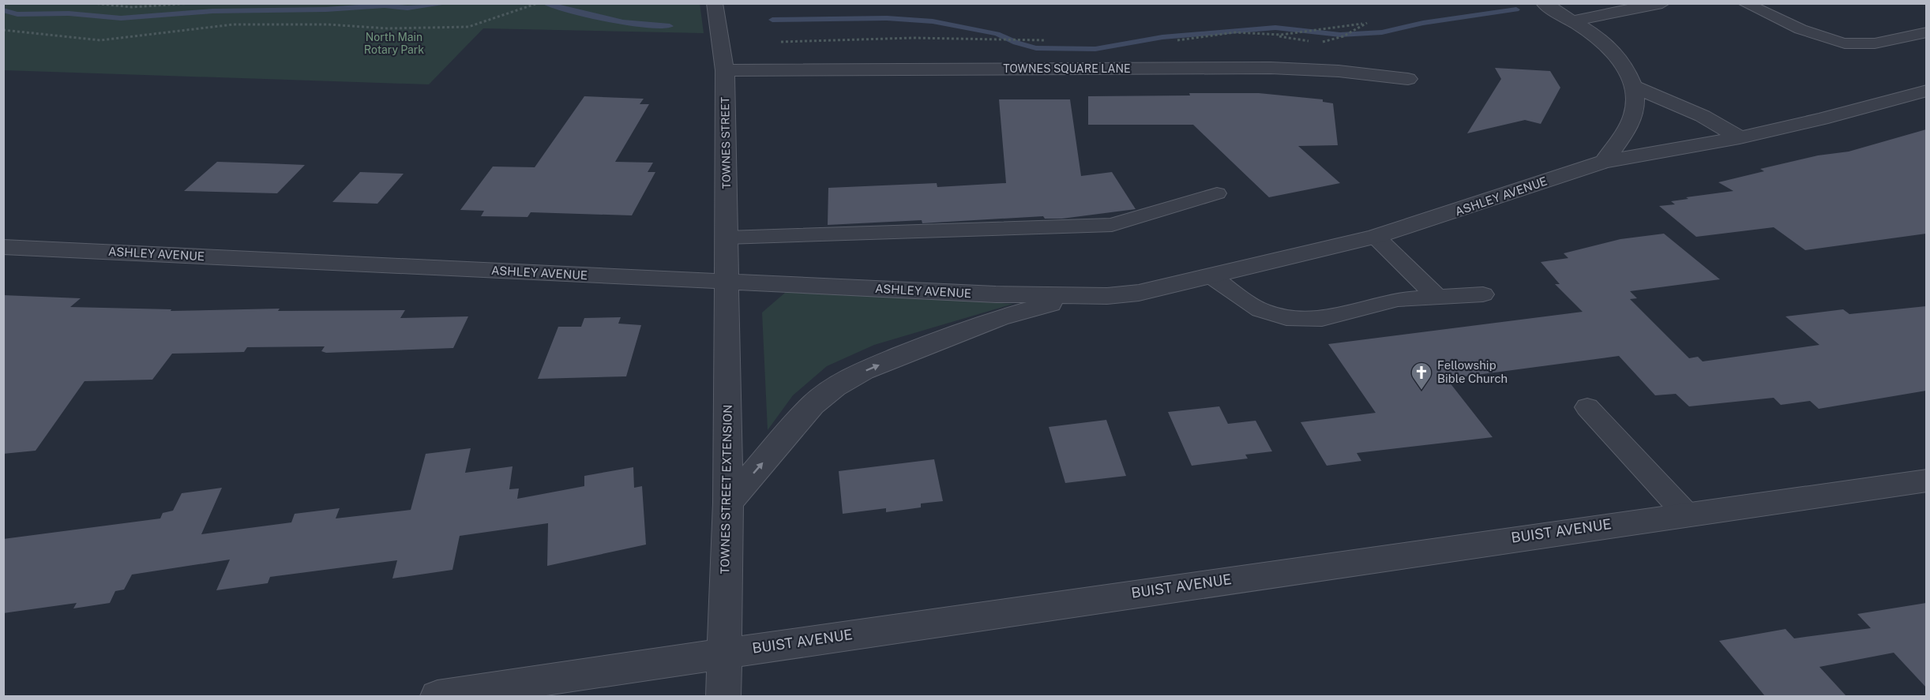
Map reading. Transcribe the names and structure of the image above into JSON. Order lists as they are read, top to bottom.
{
  "streets": {
    "street": [
      "TOWNES SQUARE LANE",
      "TOWNES STREET",
      "ASHLEY AVENUE",
      "TOWNES STREET EXTENSION",
      "BUIST AVENUE"
    ]
  },
  "crossings": [
    ["TOWNES SQUARE LANE", "TOWNES STREET"],
    ["TOWNES STREET", "ASHLEY AVENUE"],
    ["TOWNES STREET", "TOWNES STREET EXTENSION"],
    ["ASHLEY AVENUE", "TOWNES STREET EXTENSION"],
    ["TOWNES STREET EXTENSION", "BUIST AVENUE"]
  ],
  "parks": ["North Main Rotary Park"],
  "places": {
    "church": ["Fellowship Bible Church"]
  }
}
